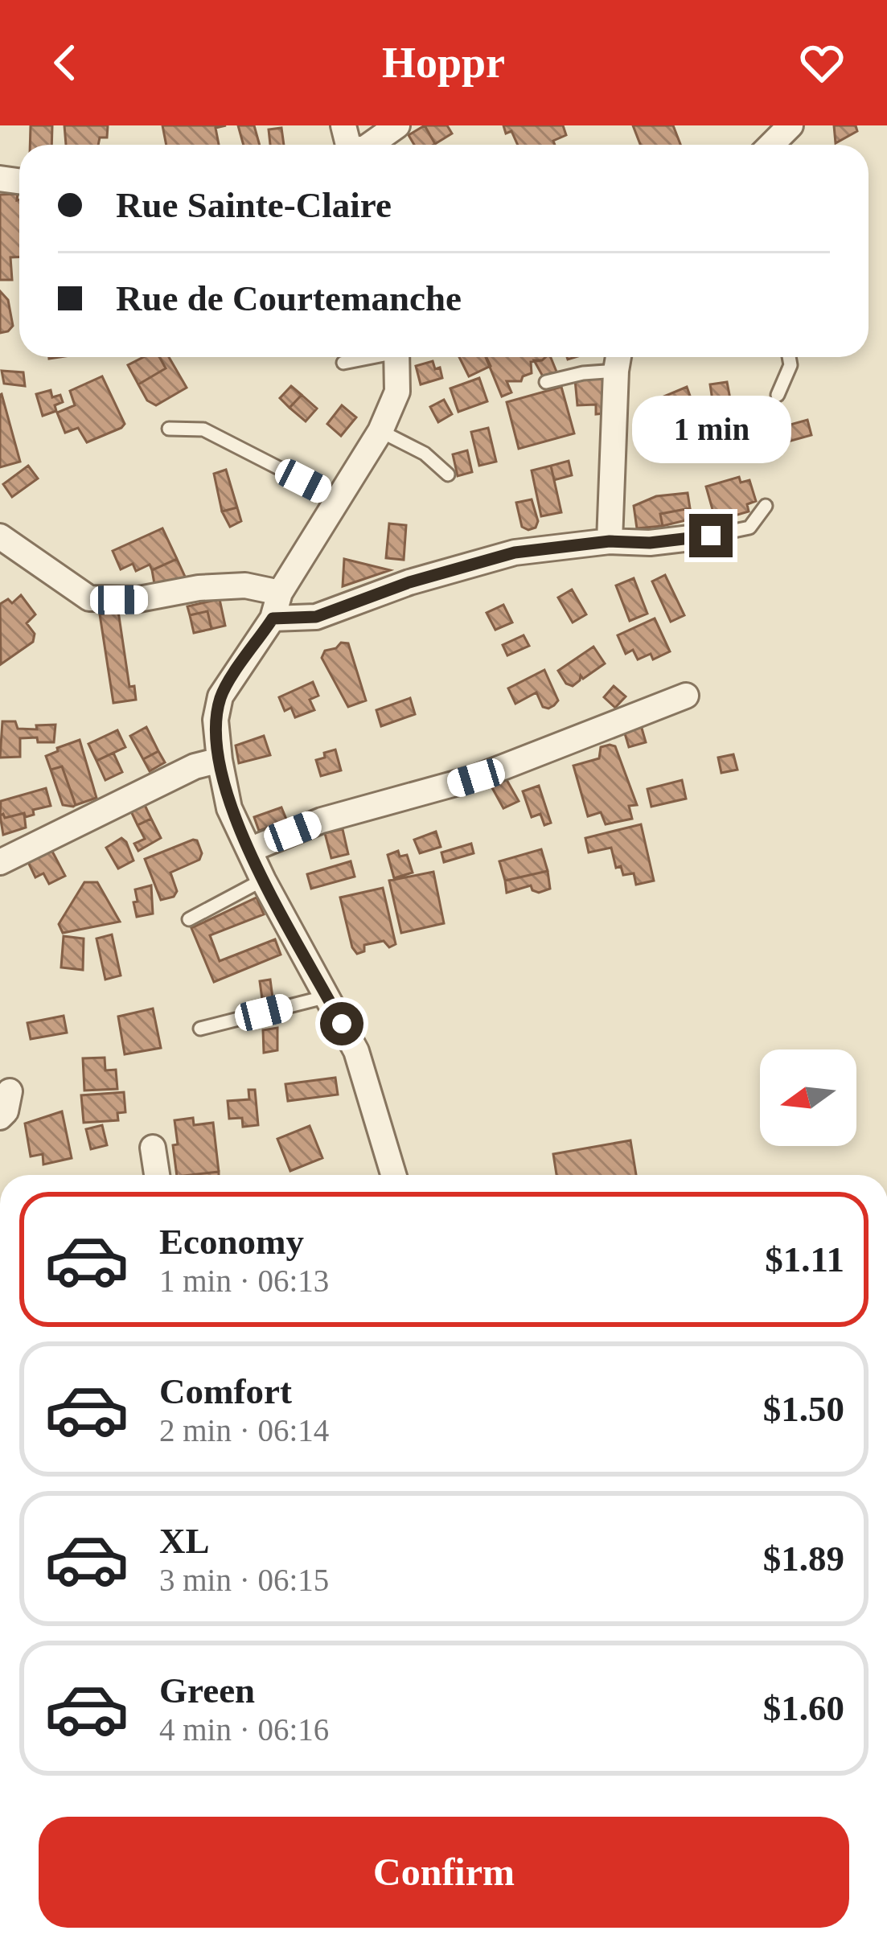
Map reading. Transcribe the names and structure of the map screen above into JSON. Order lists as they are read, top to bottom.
{
  "north": "left",
  "page": {
    "header": "Hoppr",
    "banner": ["Rue Sainte-Claire", "Rue de Courtemanche"],
    "bubble": "1 min",
    "list": [
      {
        "name": "Economy",
        "note": "1 min · 06:13",
        "value": "$1.11"
      },
      {
        "name": "Comfort",
        "note": "2 min · 06:14",
        "value": "$1.50"
      },
      {
        "name": "XL",
        "note": "3 min · 06:15",
        "value": "$1.89"
      },
      {
        "name": "Green",
        "note": "4 min · 06:16",
        "value": "$1.60"
      }
    ],
    "buttons": "Confirm"
  }
}
